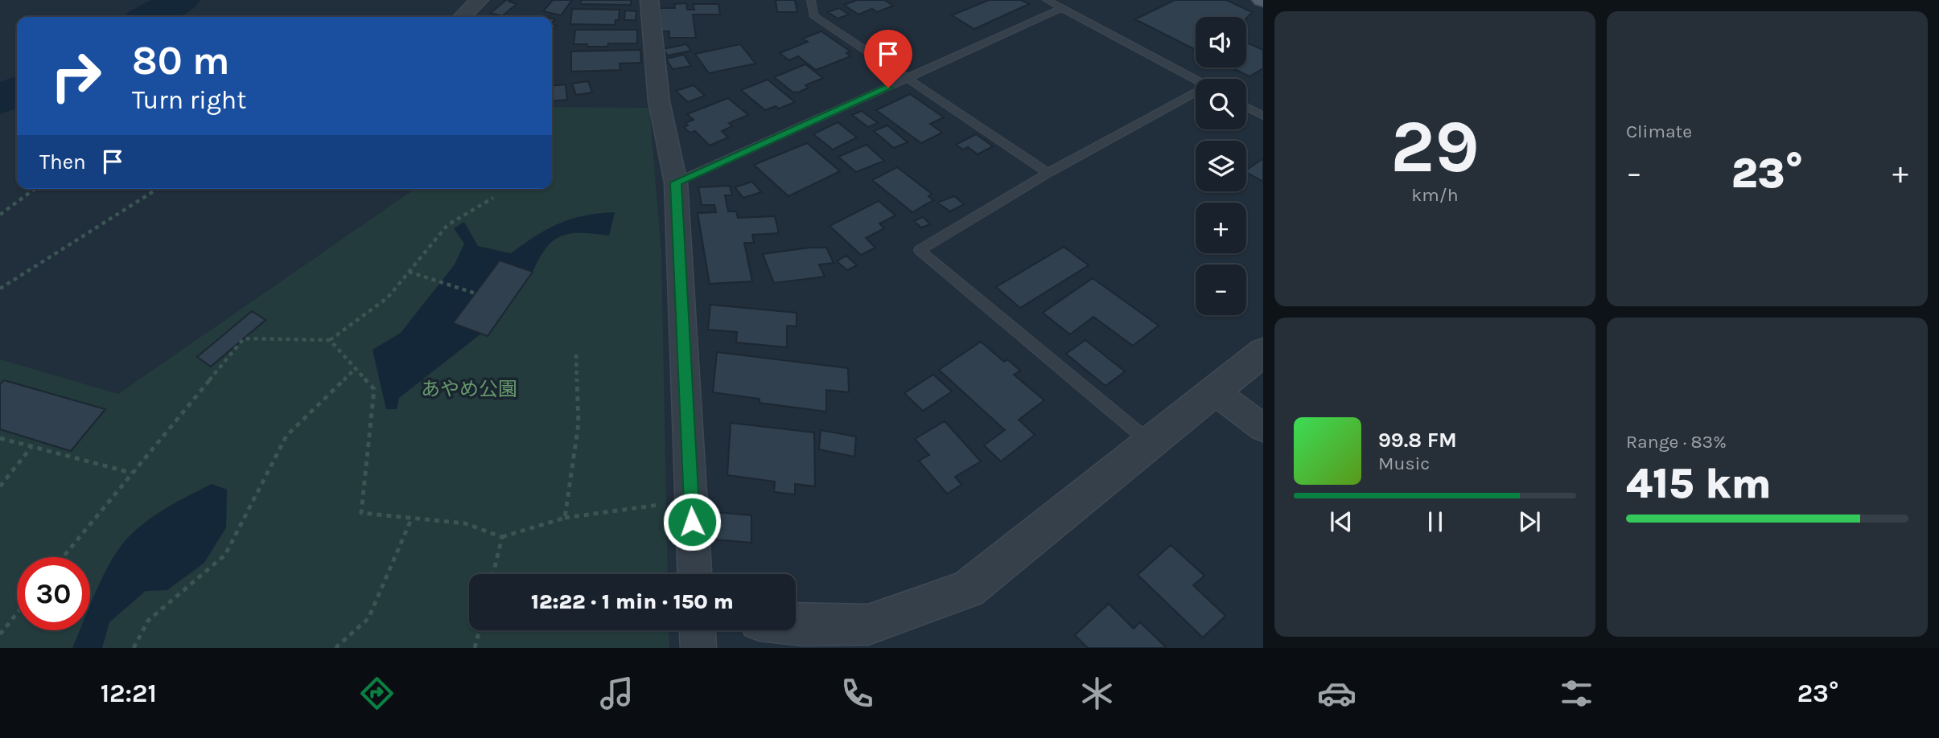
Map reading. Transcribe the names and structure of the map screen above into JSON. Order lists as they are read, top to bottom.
{
  "parks": ["あやめ公園"],
  "page": {
    "tile": [
      ["29", "km/h"],
      "Climate",
      ["Range · 83%", "415 km"]
    ],
    "map_buttons": ["+", "−"],
    "turn": ["80 m", "Turn right"],
    "then": "Then",
    "heat": ["−", "23°", "+"],
    "song": ["99.8 FM", "Music"],
    "limit": "30",
    "trip": "12:22 · 1 min · 150 m",
    "tabs": ["12:21", "23°"]
  }
}
